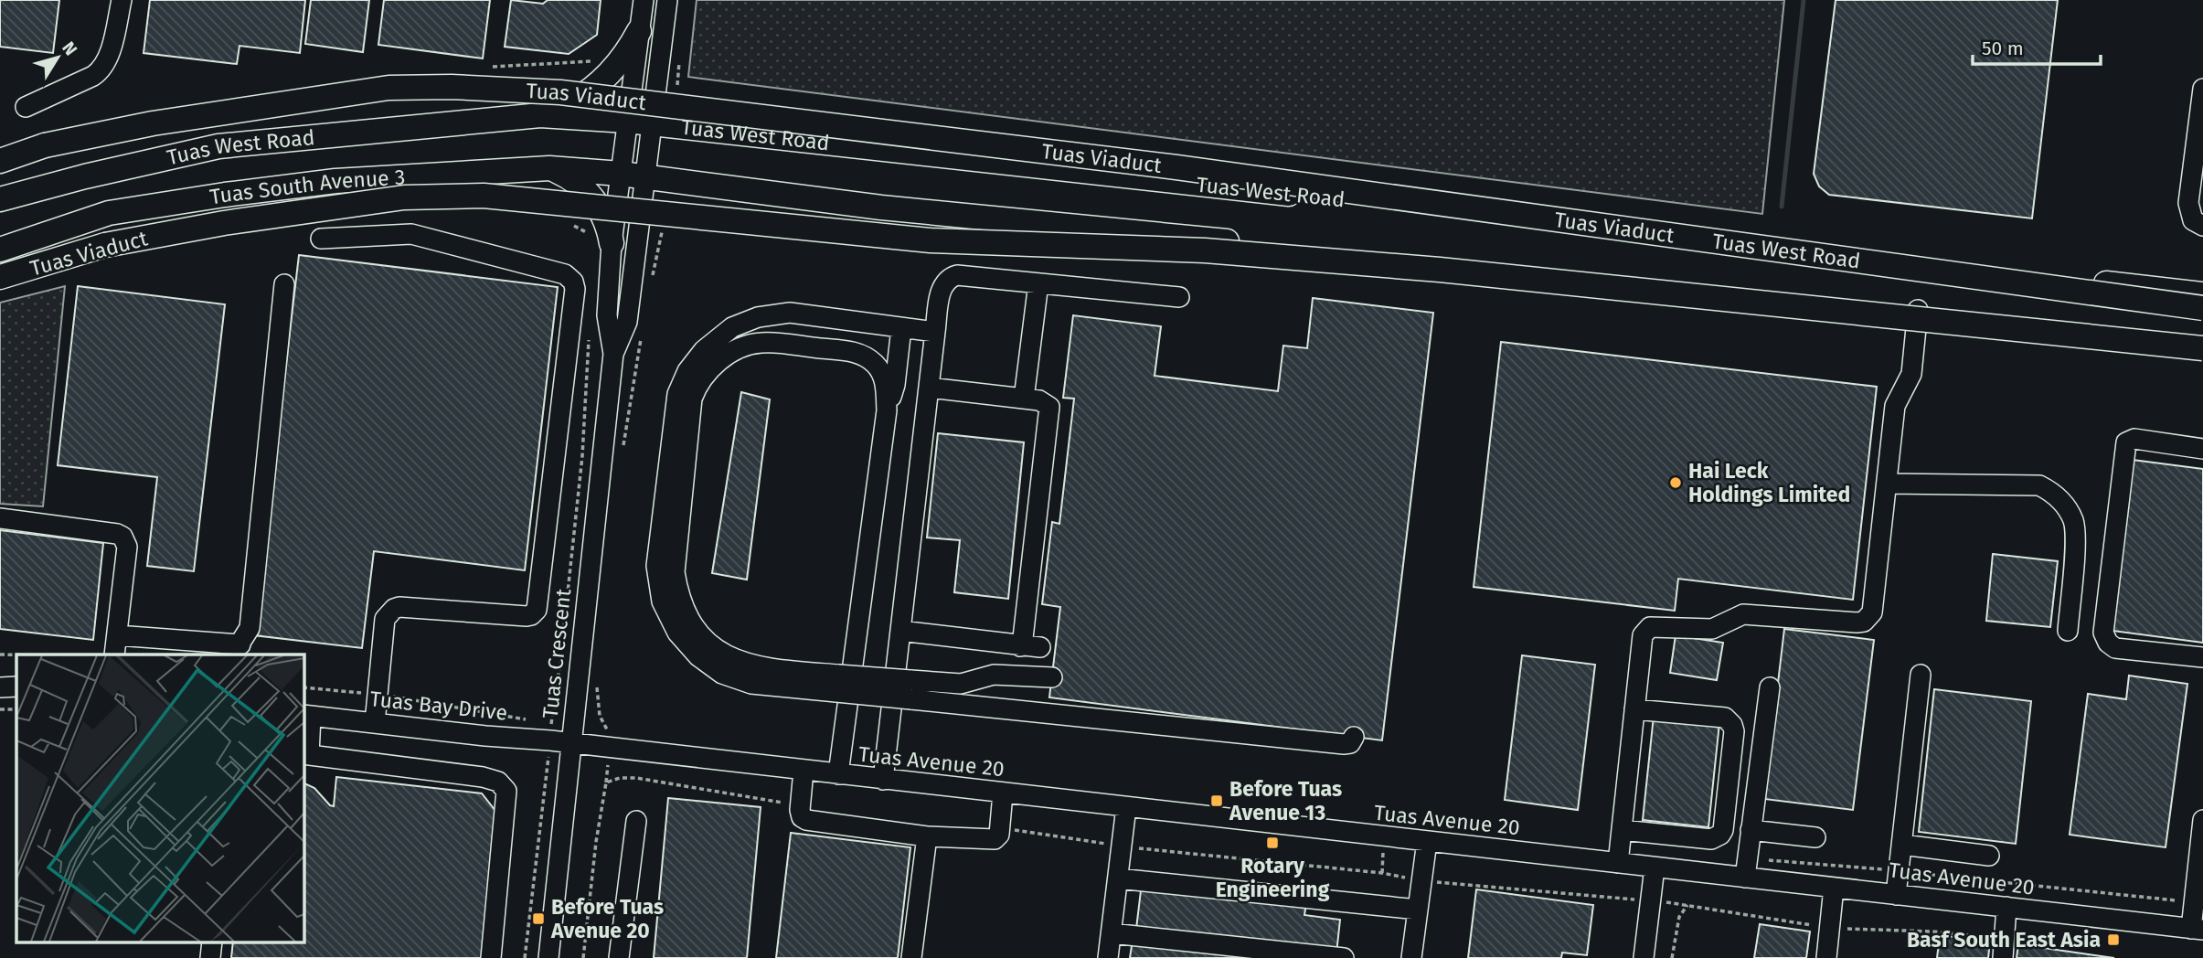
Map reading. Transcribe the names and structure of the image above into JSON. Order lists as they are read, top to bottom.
{
  "streets": {
    "main road": ["Tuas Viaduct", "Tuas West Road", "Tuas South Avenue 3"],
    "street": ["Tuas Crescent", "Tuas Bay Drive", "Tuas Avenue 20"]
  },
  "crossings": [
    ["Tuas West Road", "Tuas Crescent"],
    ["Tuas South Avenue 3", "Tuas Crescent"],
    ["Tuas Crescent", "Tuas Bay Drive"],
    ["Tuas Crescent", "Tuas Avenue 20"],
    ["Tuas Bay Drive", "Tuas Avenue 20"]
  ],
  "places": {
    "other": ["Hai Leck Holdings Limited"],
    "transit": [
      "Before Tuas Avenue 13",
      "Rotary Engineering",
      "Before Tuas Avenue 20",
      "Basf South East Asia"
    ]
  },
  "scale_bar": "50 m",
  "north": "top right"
}
